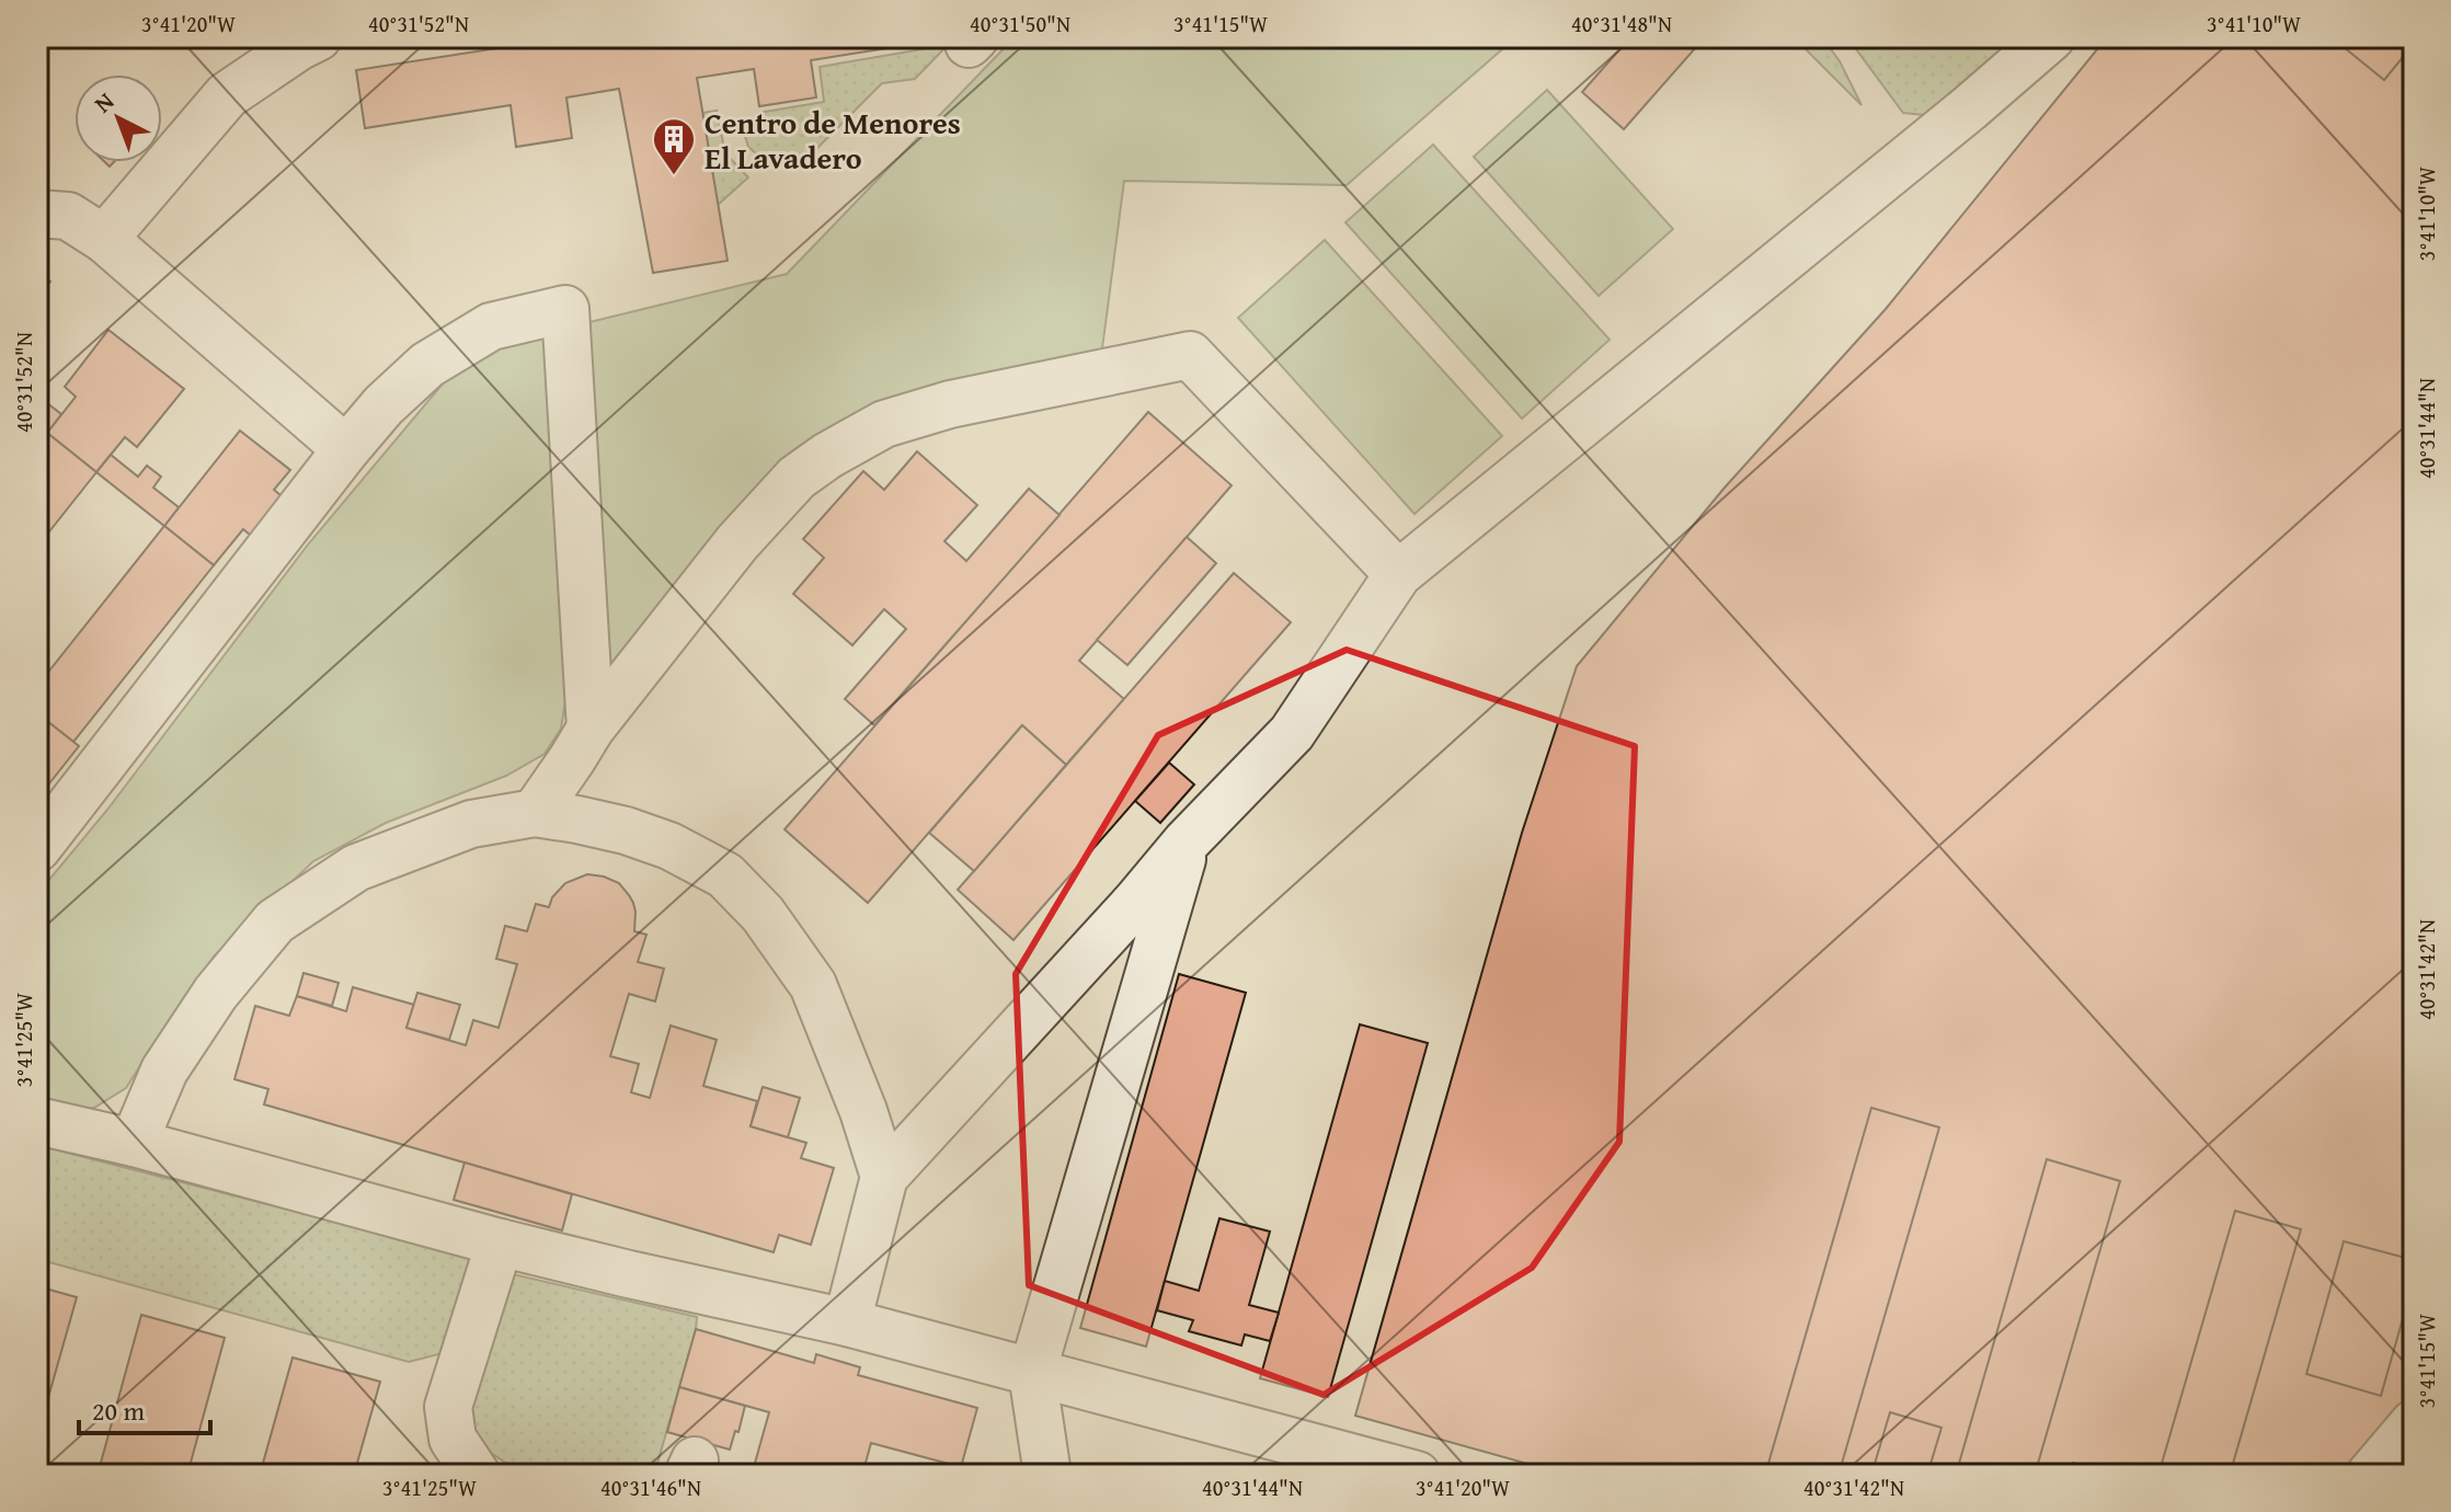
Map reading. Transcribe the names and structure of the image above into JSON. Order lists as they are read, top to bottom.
{
  "places": {
    "building": ["Centro de Menores El Lavadero"]
  },
  "scale_bar": "20 m",
  "north": "top left",
  "coordinates": [
    "3°41'20\"W",
    "40°31'52\"N",
    "40°31'50\"N",
    "3°41'15\"W",
    "40°31'48\"N",
    "3°41'10\"W",
    "40°31'44\"N",
    "40°31'42\"N",
    "3°41'25\"W",
    "40°31'46\"N"
  ]
}
